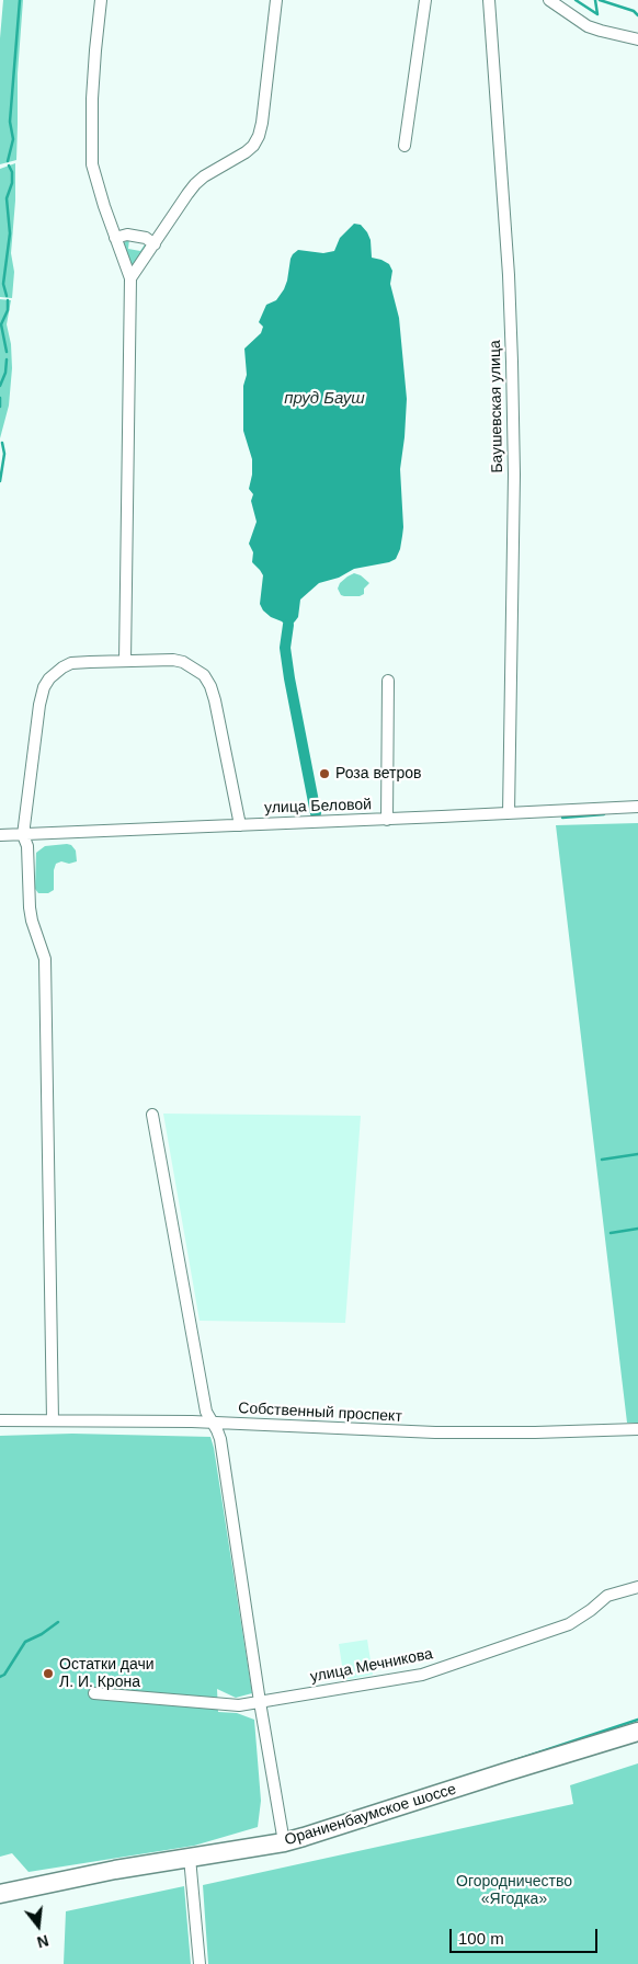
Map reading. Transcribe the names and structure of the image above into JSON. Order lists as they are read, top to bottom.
{
  "streets": {
    "main road": ["Ораниенбаумское шоссе"],
    "street": [
      "Баушевская улица",
      "улица Беловой",
      "Собственный проспект",
      "улица Мечникова"
    ]
  },
  "crossings": [
    ["Баушевская улица", "улица Беловой"]
  ],
  "water": ["пруд Бауш"],
  "parks": ["Огородничество «Ягодка»"],
  "places": ["Роза ветров", "Остатки дачи Л. И. Крона"],
  "scale_bar": "100 m",
  "north": "bottom"
}
